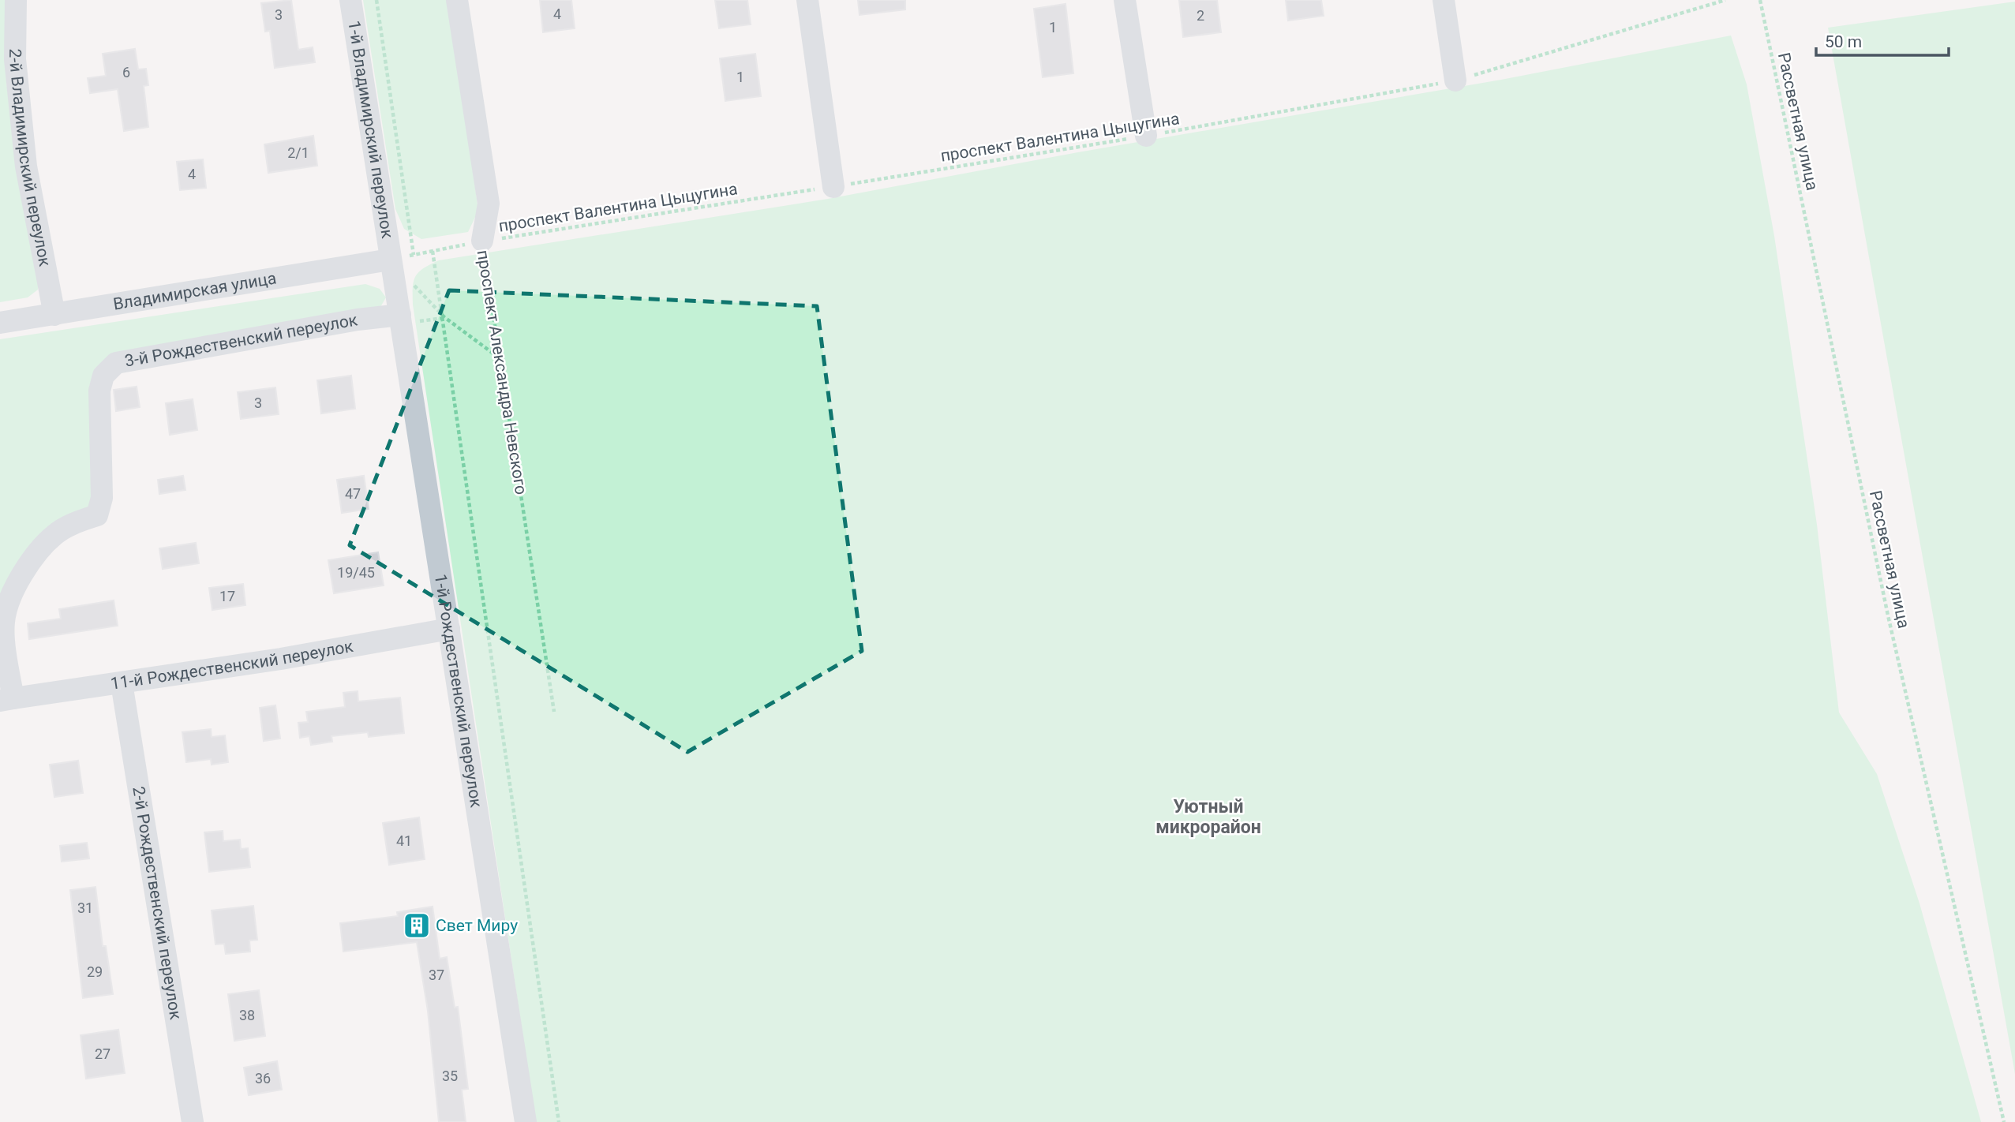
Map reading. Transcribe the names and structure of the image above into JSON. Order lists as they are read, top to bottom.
{
  "streets": {
    "street": [
      "1-й Владимирский переулок",
      "2-й Владимирский переулок",
      "Владимирская улица",
      "3-й Рождественский переулок",
      "проспект Александра Невского",
      "11-й Рождественский переулок",
      "1-й Рождественский переулок",
      "2-й Рождественский переулок"
    ],
    "path": ["Рассветная улица", "проспект Валентина Цыцугина"]
  },
  "crossings": [
    ["1-й Владимирский переулок", "проспект Валентина Цыцугина"],
    ["1-й Владимирский переулок", "Владимирская улица"],
    ["1-й Владимирский переулок", "1-й Рождественский переулок"],
    ["проспект Валентина Цыцугина", "Владимирская улица"],
    ["проспект Валентина Цыцугина", "проспект Александра Невского"],
    ["проспект Валентина Цыцугина", "1-й Рождественский переулок"],
    ["2-й Владимирский переулок", "Владимирская улица"],
    ["Владимирская улица", "1-й Рождественский переулок"],
    ["3-й Рождественский переулок", "11-й Рождественский переулок"],
    ["3-й Рождественский переулок", "1-й Рождественский переулок"],
    ["11-й Рождественский переулок", "1-й Рождественский переулок"],
    ["11-й Рождественский переулок", "2-й Рождественский переулок"]
  ],
  "districts": ["Уютный микрорайон"],
  "places": {
    "building": ["Свет Миру"]
  },
  "house_numbers": [
    "4",
    "3",
    "2",
    "1",
    "6",
    "1",
    "2/1",
    "4",
    "3",
    "47",
    "19/45",
    "17",
    "41",
    "31",
    "29",
    "37",
    "38",
    "27",
    "35",
    "36"
  ],
  "scale_bar": "50 m"
}
